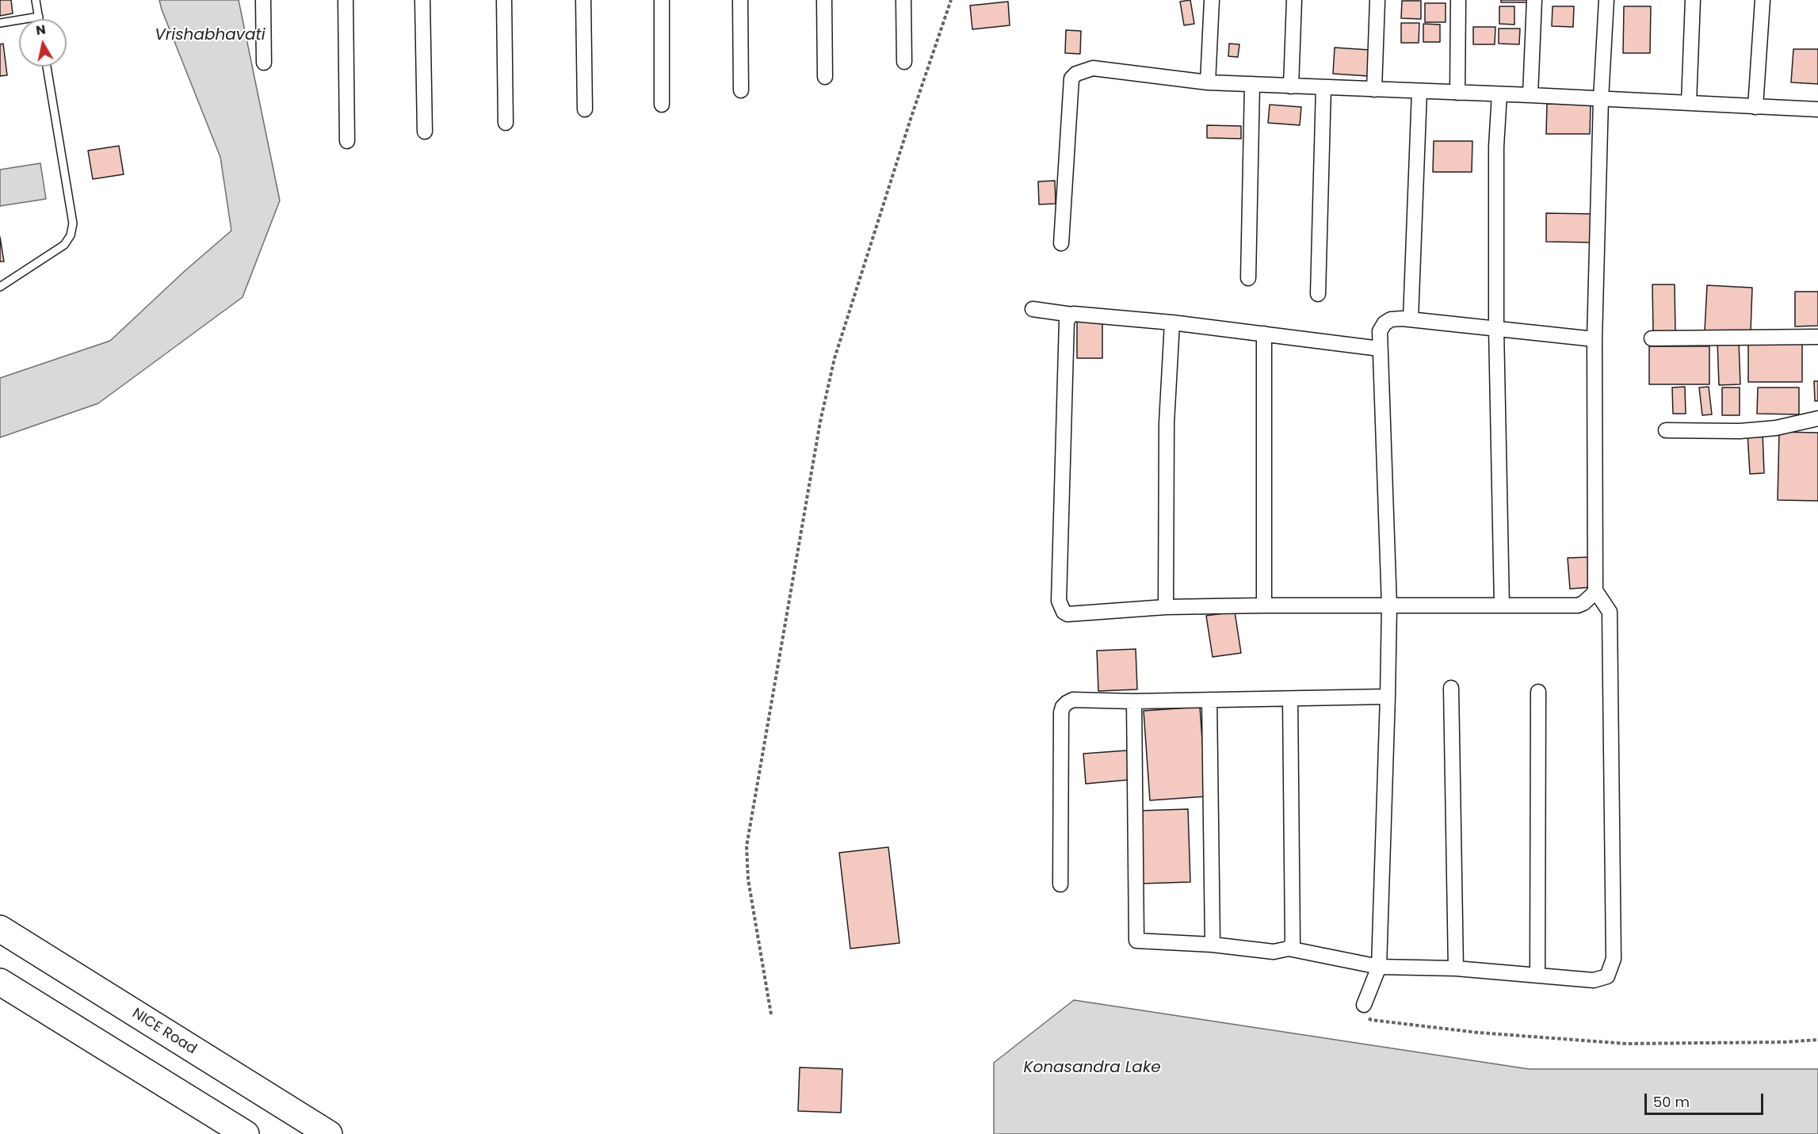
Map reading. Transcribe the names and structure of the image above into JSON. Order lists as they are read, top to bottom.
{
  "streets": {
    "highway": ["NICE Road"]
  },
  "water": ["Vrishabhavati", "Konasandra Lake"],
  "scale_bar": "50 m",
  "north": "top"
}
